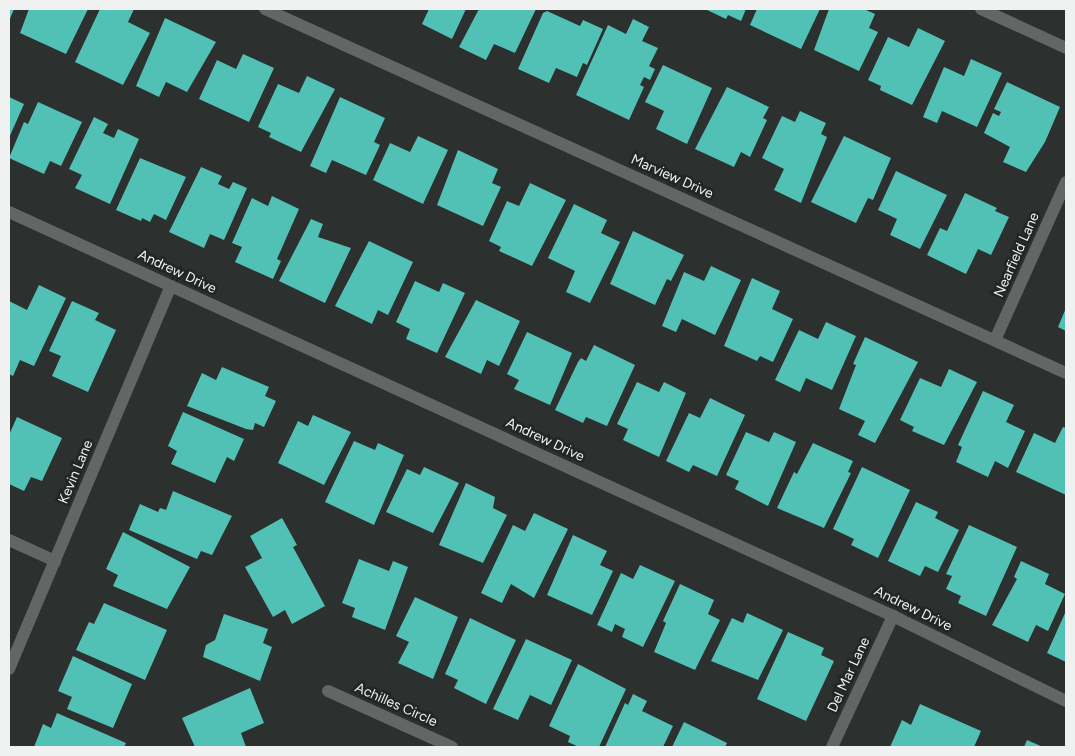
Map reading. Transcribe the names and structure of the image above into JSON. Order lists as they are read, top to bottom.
{
  "streets": {
    "street": [
      "Marview Drive",
      "Nearfield Lane",
      "Andrew Drive",
      "Kevin Lane",
      "Del Mar Lane",
      "Achilles Circle"
    ]
  },
  "crossings": [
    ["Marview Drive", "Nearfield Lane"],
    ["Andrew Drive", "Kevin Lane"],
    ["Andrew Drive", "Del Mar Lane"]
  ]
}
